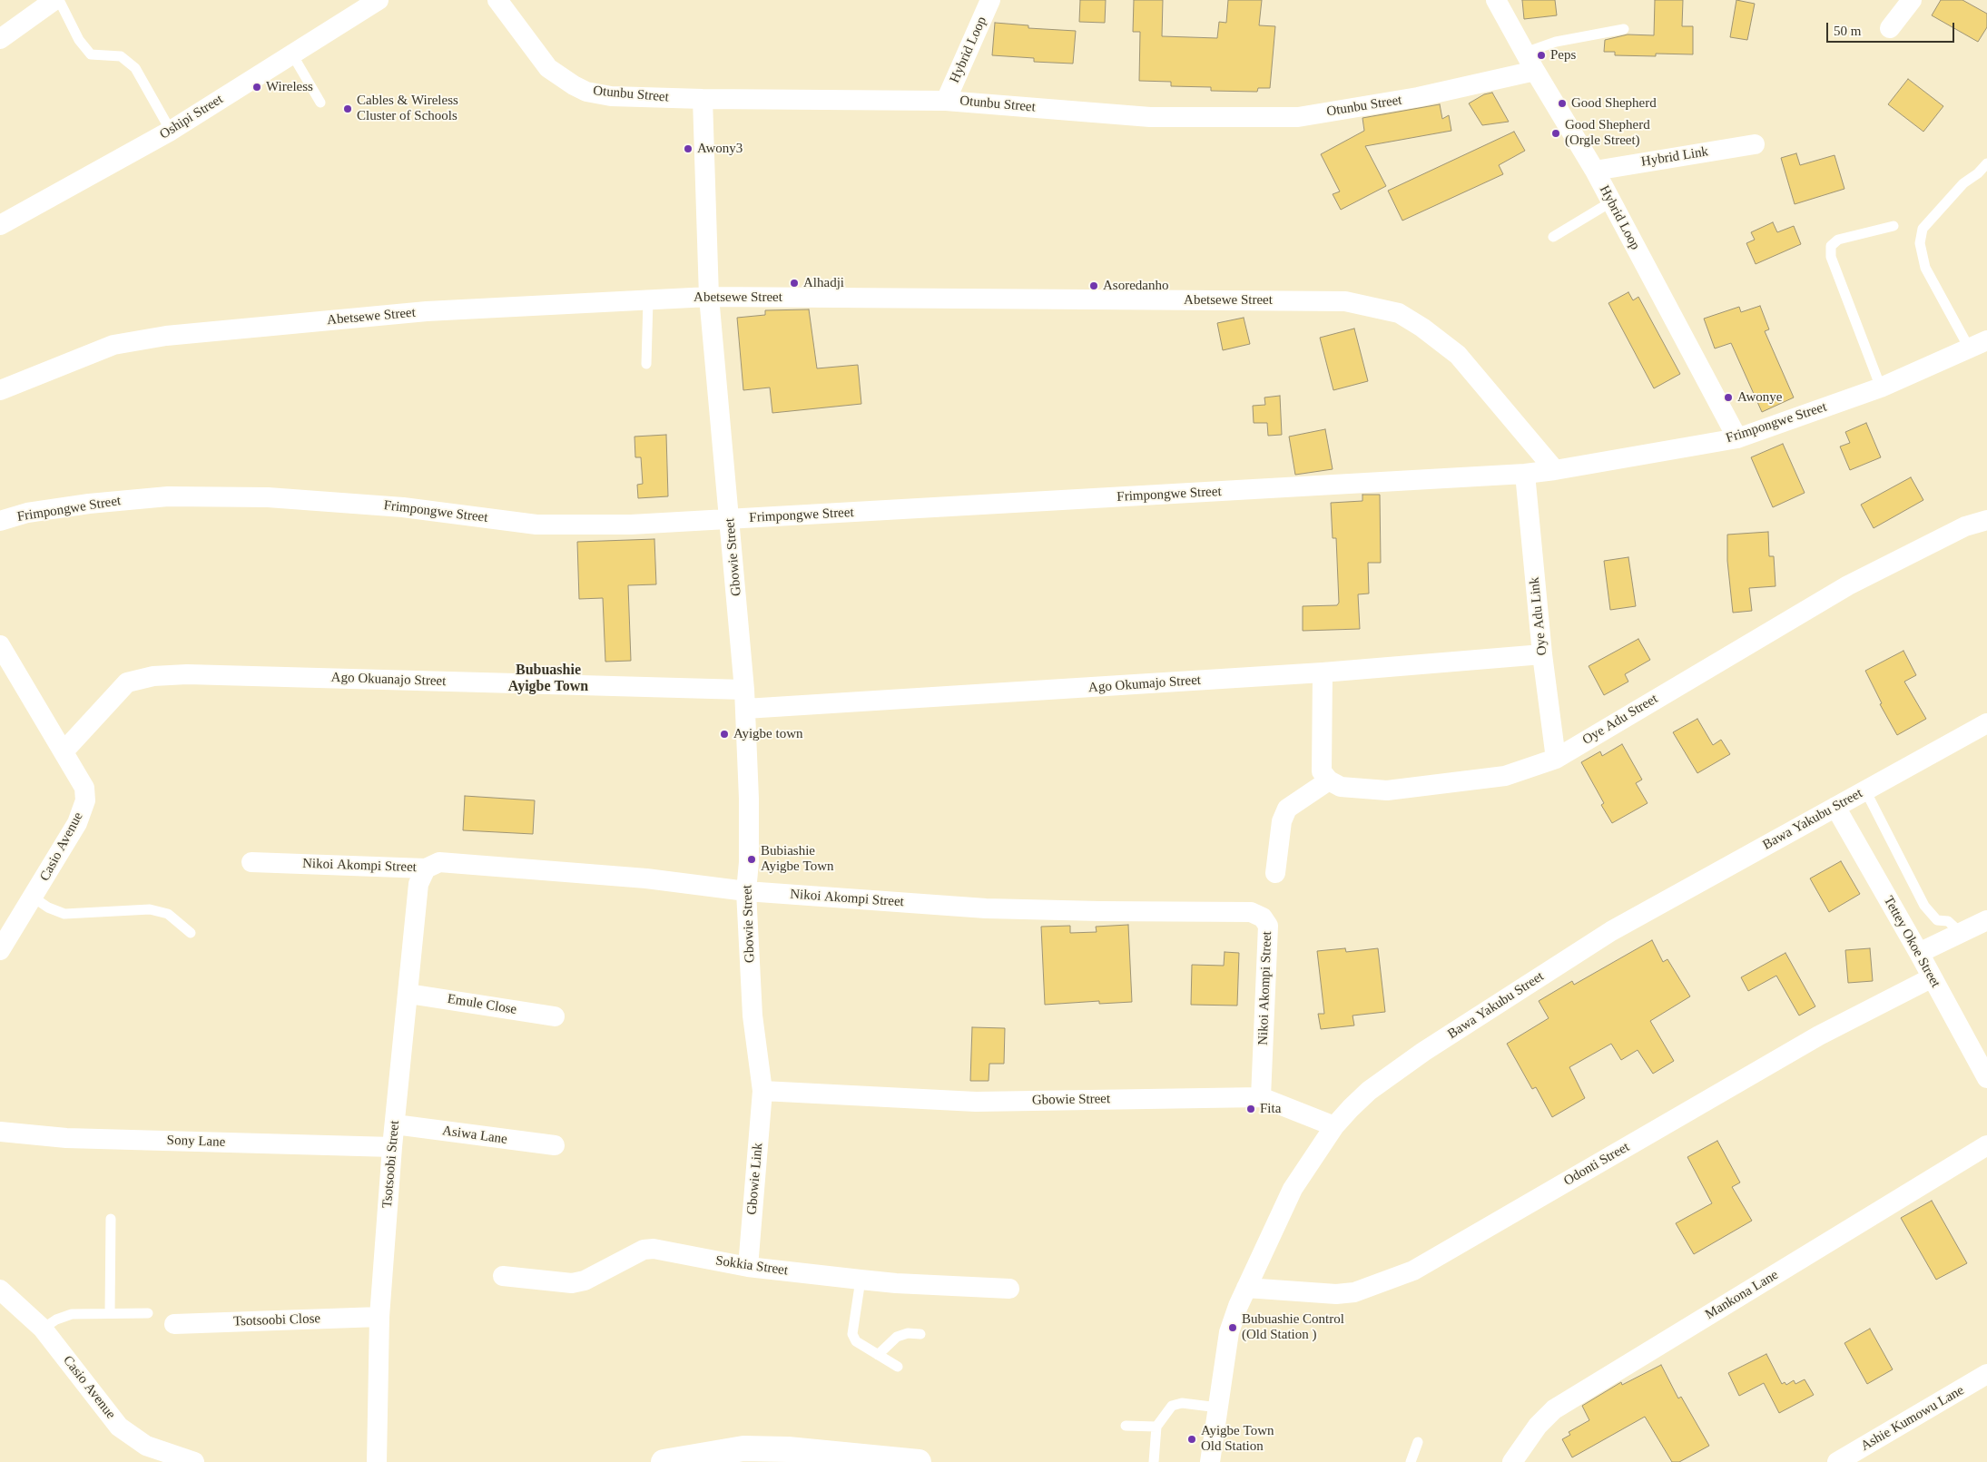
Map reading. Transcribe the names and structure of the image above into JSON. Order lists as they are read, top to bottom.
{
  "streets": {
    "street": [
      "Hybrid Loop",
      "Otunbu Street",
      "Oshipi Street",
      "Hybrid Link",
      "Abetsewe Street",
      "Frimpongwe Street",
      "Gbowie Street",
      "Oye Adu Link",
      "Ago Okuanajo Street",
      "Ago Okumajo Street",
      "Oye Adu Street",
      "Bawa Yakubu Street",
      "Casio Avenue",
      "Nikoi Akompi Street",
      "Tettey Okoe Street",
      "Emule Close",
      "Asiwa Lane",
      "Sony Lane",
      "Tsotsoobi Street",
      "Odonti Street",
      "Gbowie Link",
      "Sokkia Street",
      "Mankona Lane",
      "Tsotsoobi Close",
      "Ashie Kumowu Lane"
    ]
  },
  "crossings": [
    ["Hybrid Loop", "Otunbu Street"],
    ["Hybrid Loop", "Hybrid Link"],
    ["Hybrid Loop", "Frimpongwe Street"],
    ["Otunbu Street", "Gbowie Street"],
    ["Abetsewe Street", "Frimpongwe Street"],
    ["Abetsewe Street", "Gbowie Street"],
    ["Frimpongwe Street", "Gbowie Street"],
    ["Frimpongwe Street", "Oye Adu Link"],
    ["Gbowie Street", "Ago Okuanajo Street"],
    ["Gbowie Street", "Ago Okumajo Street"],
    ["Gbowie Street", "Bawa Yakubu Street"],
    ["Gbowie Street", "Nikoi Akompi Street"],
    ["Gbowie Street", "Gbowie Link"],
    ["Oye Adu Link", "Ago Okumajo Street"],
    ["Oye Adu Link", "Oye Adu Street"],
    ["Ago Okuanajo Street", "Ago Okumajo Street"],
    ["Ago Okuanajo Street", "Casio Avenue"],
    ["Bawa Yakubu Street", "Tettey Okoe Street"],
    ["Bawa Yakubu Street", "Odonti Street"],
    ["Nikoi Akompi Street", "Tsotsoobi Street"],
    ["Tettey Okoe Street", "Odonti Street"],
    ["Emule Close", "Tsotsoobi Street"],
    ["Asiwa Lane", "Tsotsoobi Street"],
    ["Sony Lane", "Tsotsoobi Street"],
    ["Tsotsoobi Street", "Tsotsoobi Close"],
    ["Gbowie Link", "Sokkia Street"]
  ],
  "districts": ["Bubuashie Ayigbe Town"],
  "places": [
    "Peps",
    "Wireless",
    "Good Shepherd",
    "Cables & Wireless Cluster of Schools",
    "Good Shepherd (Orgle Street)",
    "Awony3",
    "Alhadji",
    "Asoredanho",
    "Awonye",
    "Ayigbe town",
    "Bubiashie Ayigbe Town",
    "Fita",
    "Bubuashie Control (Old Station )",
    "Ayigbe Town Old Station"
  ],
  "scale_bar": "50 m"
}
